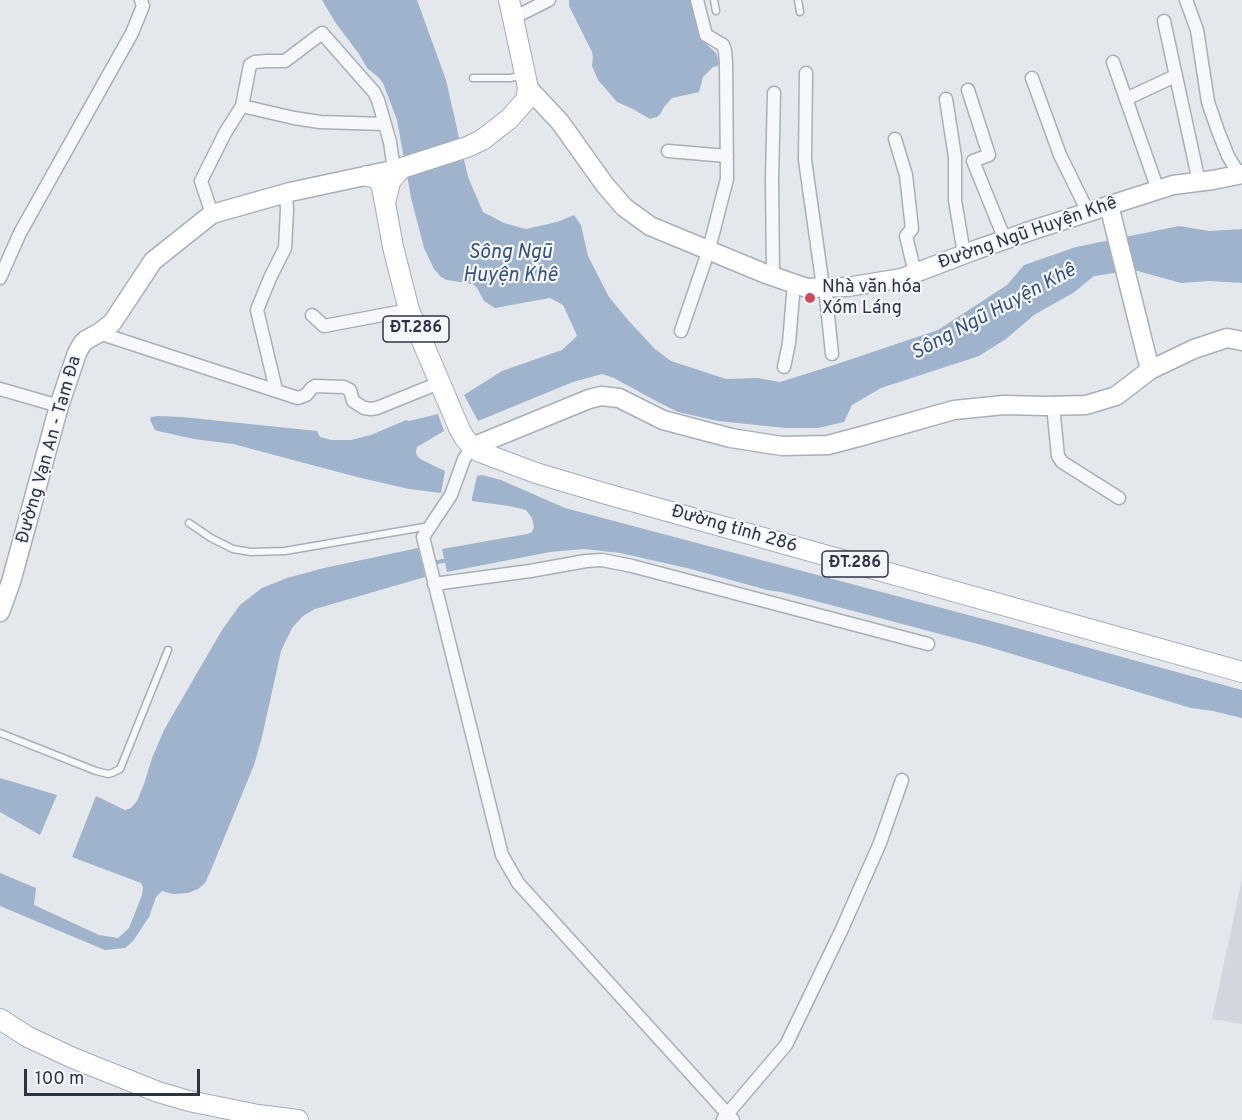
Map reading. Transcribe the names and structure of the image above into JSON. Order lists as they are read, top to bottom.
{
  "streets": {
    "main road": ["ĐT.286", "Đường tỉnh 286"],
    "street": ["Đường Ngũ Huyện Khê", "Đường Vạn An - Tam Đa"]
  },
  "crossings": [
    ["ĐT.286", "Đường Vạn An - Tam Đa"],
    ["ĐT.286", "Đường tỉnh 286"]
  ],
  "water": ["Sông Ngũ Huyện Khê"],
  "places": ["Nhà văn hóa Xóm Láng"],
  "scale_bar": "100 m"
}
